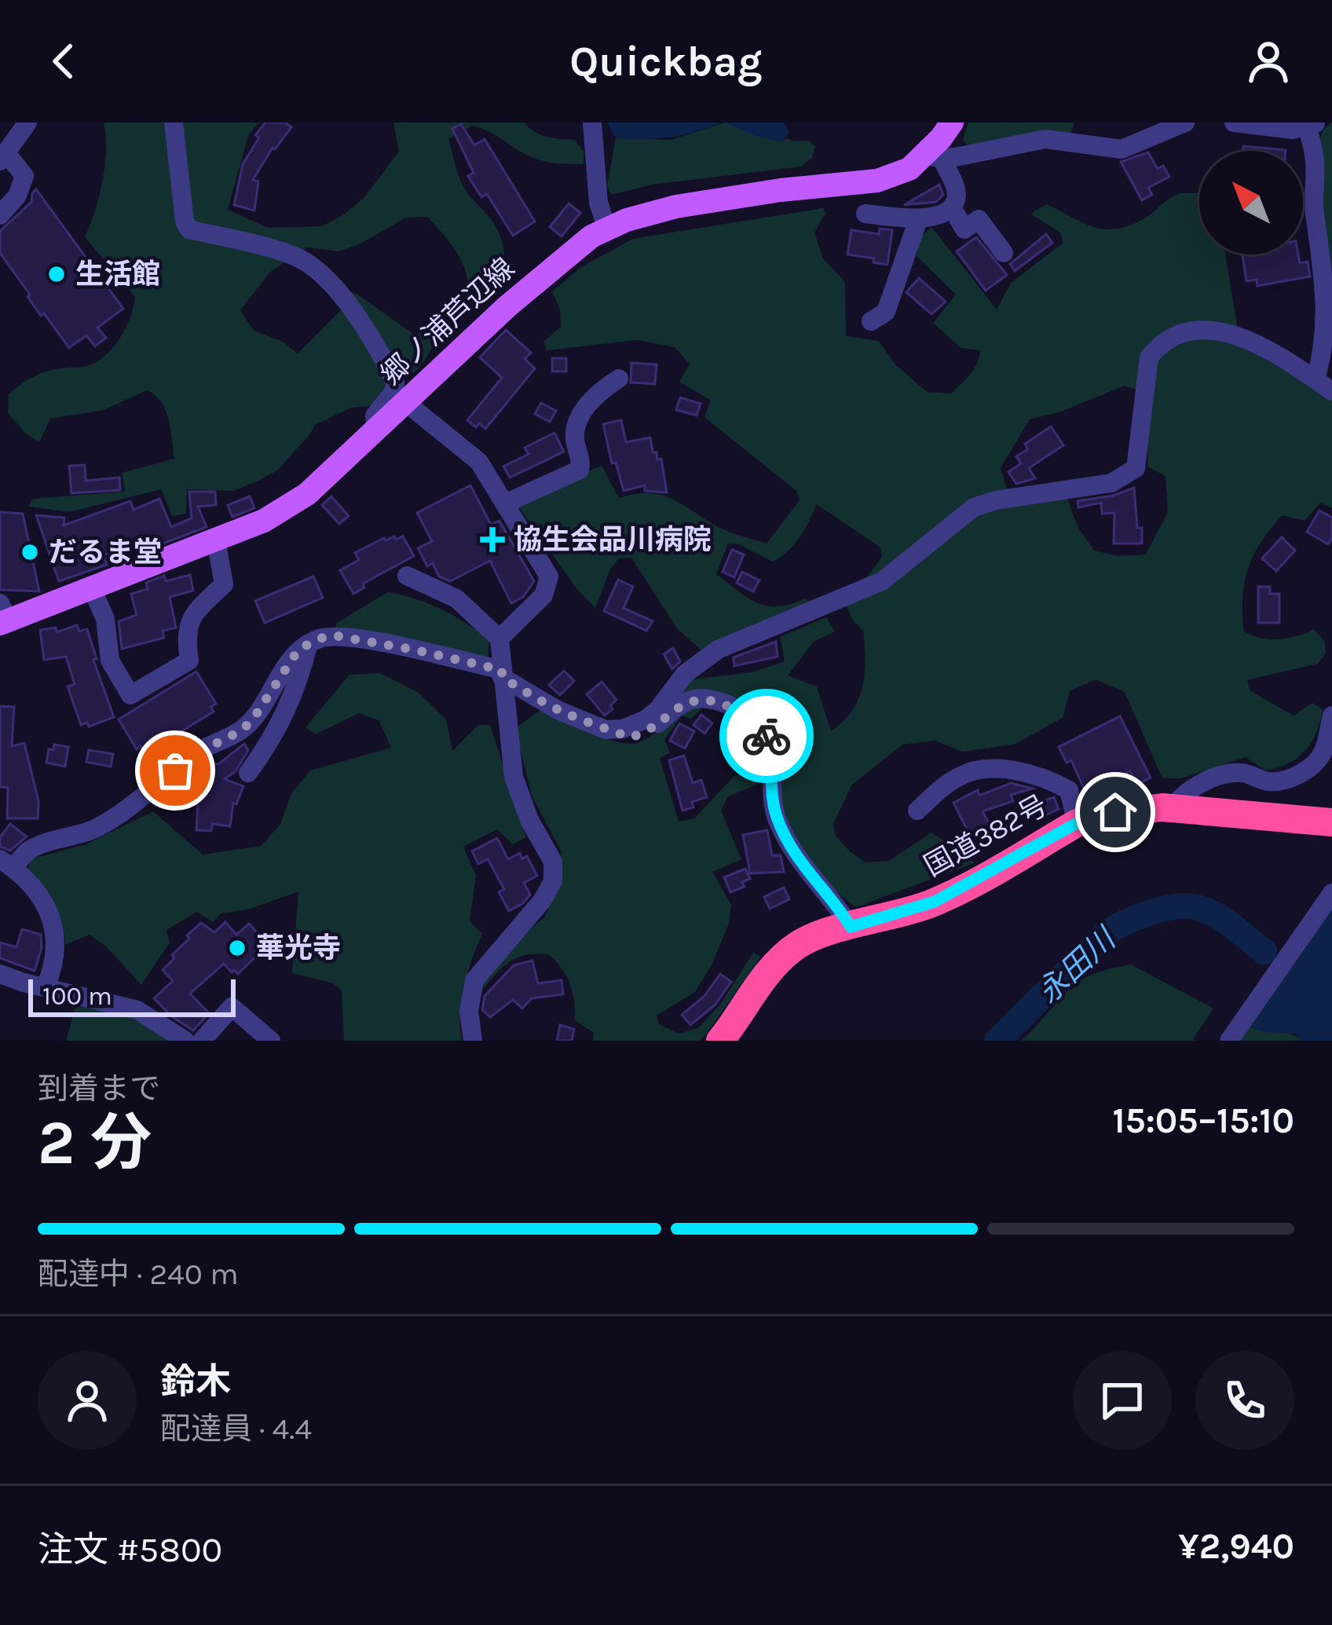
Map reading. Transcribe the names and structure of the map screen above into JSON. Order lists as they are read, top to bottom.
{
  "streets": {
    "highway": ["国道382号"],
    "main road": ["郷ノ浦芦辺線"]
  },
  "water": ["永田川"],
  "places": {
    "other": ["生活館", "だるま堂", "華光寺"],
    "health": ["協生会品川病院"]
  },
  "scale_bar": "100 m",
  "north": "top left",
  "page": {
    "header": "Quickbag",
    "scale": "100 m",
    "heading": ["2 分", "到着まで", "15:05–15:10"],
    "panel": [
      "鈴木",
      "配達員 · 4.4",
      "注文 #5800",
      "¥2,940"
    ],
    "bar": "配達中 · 240 m"
  }
}
